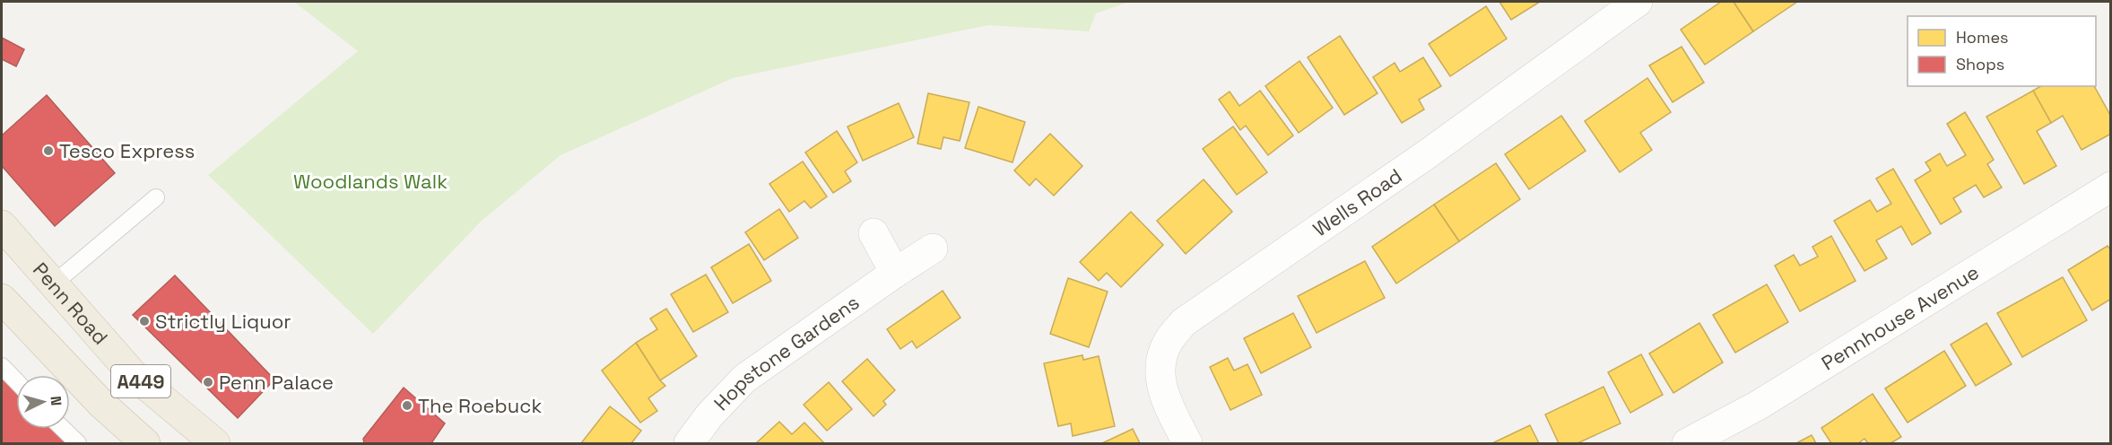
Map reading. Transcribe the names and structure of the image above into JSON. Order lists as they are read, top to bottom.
{
  "streets": {
    "highway": ["Penn Road", "A449"],
    "street": ["Wells Road", "Pennhouse Avenue", "Hopstone Gardens"]
  },
  "parks": ["Woodlands Walk"],
  "places": [
    "Tesco Express",
    "Strictly Liquor",
    "Penn Palace",
    "The Roebuck"
  ],
  "legend": ["Homes", "Shops"],
  "north": "right"
}
